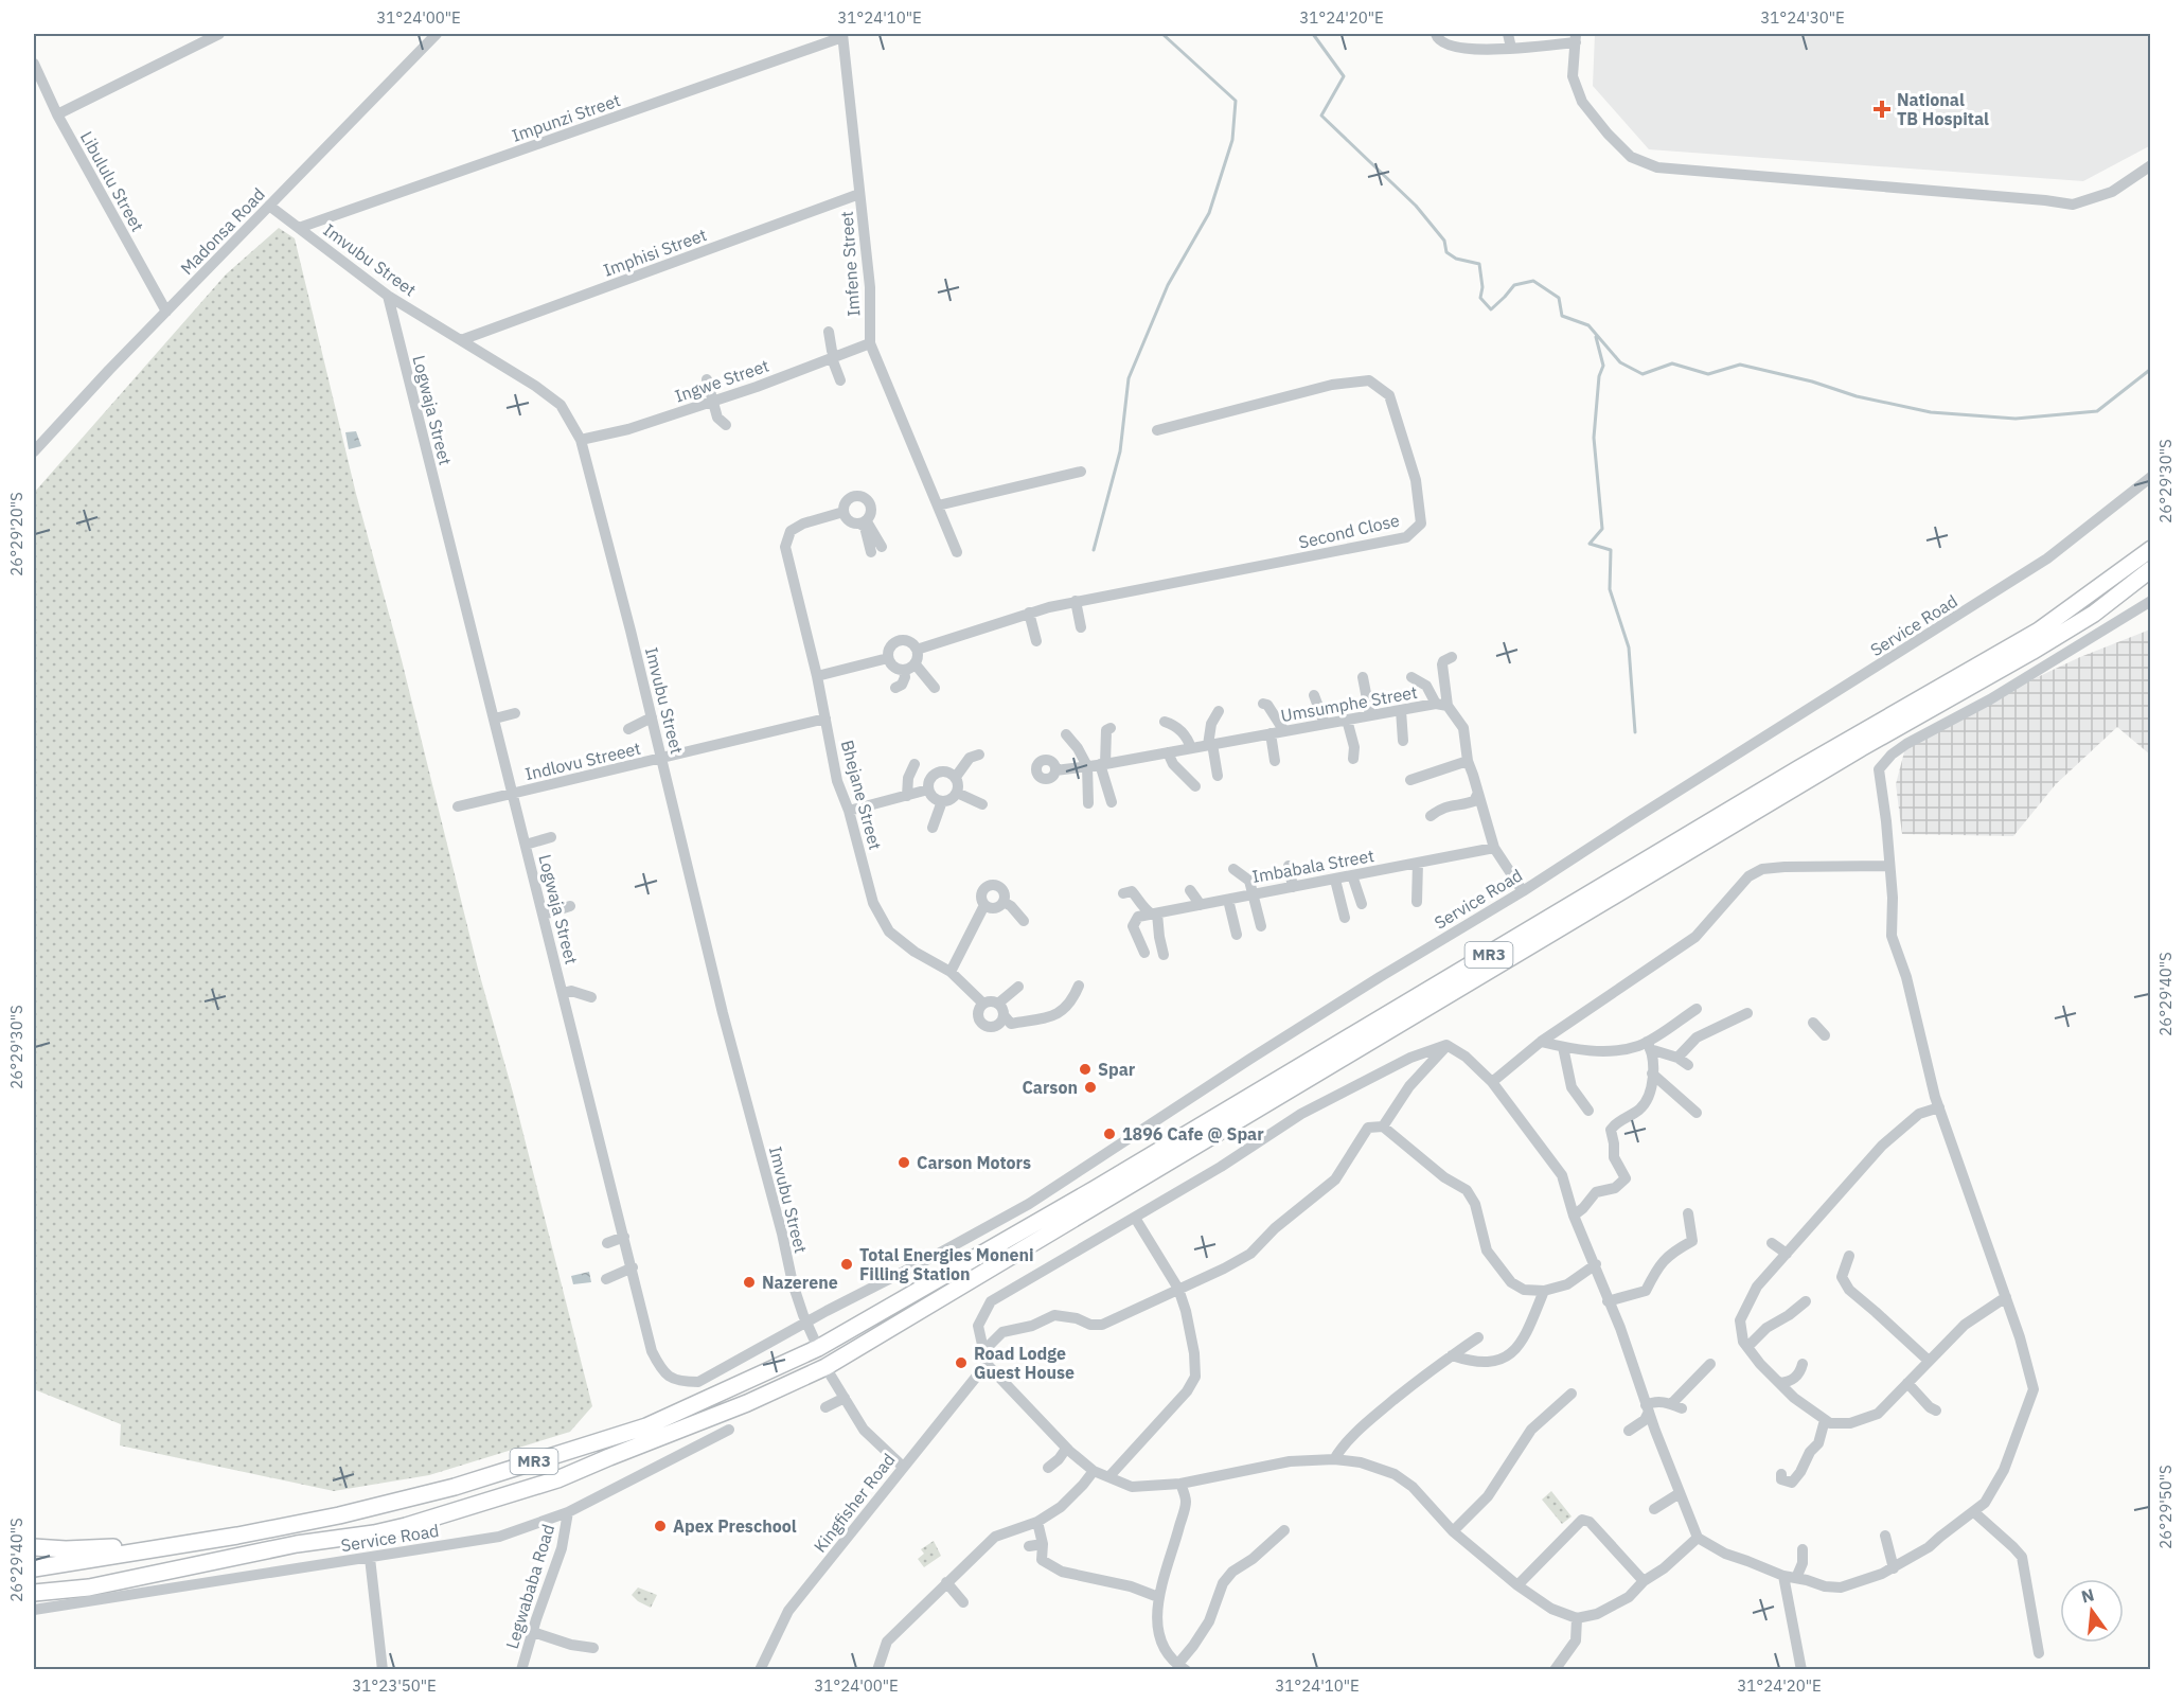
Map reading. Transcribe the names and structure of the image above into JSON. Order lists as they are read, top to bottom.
{
  "streets": {
    "highway": ["MR3"],
    "street": [
      "Impunzi Street",
      "Libululu Street",
      "Madonsa Road",
      "Imphisi Street",
      "Imvubu Street",
      "Imfene Street",
      "Ingwe Street",
      "Logwaja Street",
      "Second Close",
      "Service Road",
      "Umsumphe Street",
      "Indlovu Streeet",
      "Bhejane Street",
      "Imbabala Street",
      "Kingfisher Road",
      "Legwababa Road"
    ]
  },
  "crossings": [
    ["Impunzi Street", "Imvubu Street"],
    ["Impunzi Street", "Imfene Street"],
    ["Libululu Street", "Madonsa Road"],
    ["Madonsa Road", "Imvubu Street"],
    ["Imphisi Street", "Imvubu Street"],
    ["Imphisi Street", "Imfene Street"],
    ["Imvubu Street", "Ingwe Street"],
    ["Imvubu Street", "Logwaja Street"],
    ["Imvubu Street", "Service Road"],
    ["Imvubu Street", "Indlovu Streeet"],
    ["Imvubu Street", "MR3"],
    ["Imfene Street", "Ingwe Street"],
    ["Logwaja Street", "Service Road"],
    ["Logwaja Street", "Indlovu Streeet"],
    ["Service Road", "Legwababa Road"],
    ["Indlovu Streeet", "Bhejane Street"]
  ],
  "places": {
    "health": ["National TB Hospital"],
    "other": [
      "Spar",
      "Carson",
      "1896 Cafe @ Spar",
      "Carson Motors",
      "Total Energies Moneni Filling Station",
      "Nazerene",
      "Road Lodge Guest House",
      "Apex Preschool"
    ]
  },
  "north": "top",
  "coordinates": [
    "31°24'00\"E",
    "31°24'10\"E",
    "31°24'20\"E",
    "31°24'30\"E",
    "26°29'30\"S",
    "26°29'20\"S",
    "26°29'40\"S",
    "26°29'50\"S",
    "31°23'50\"E"
  ]
}
